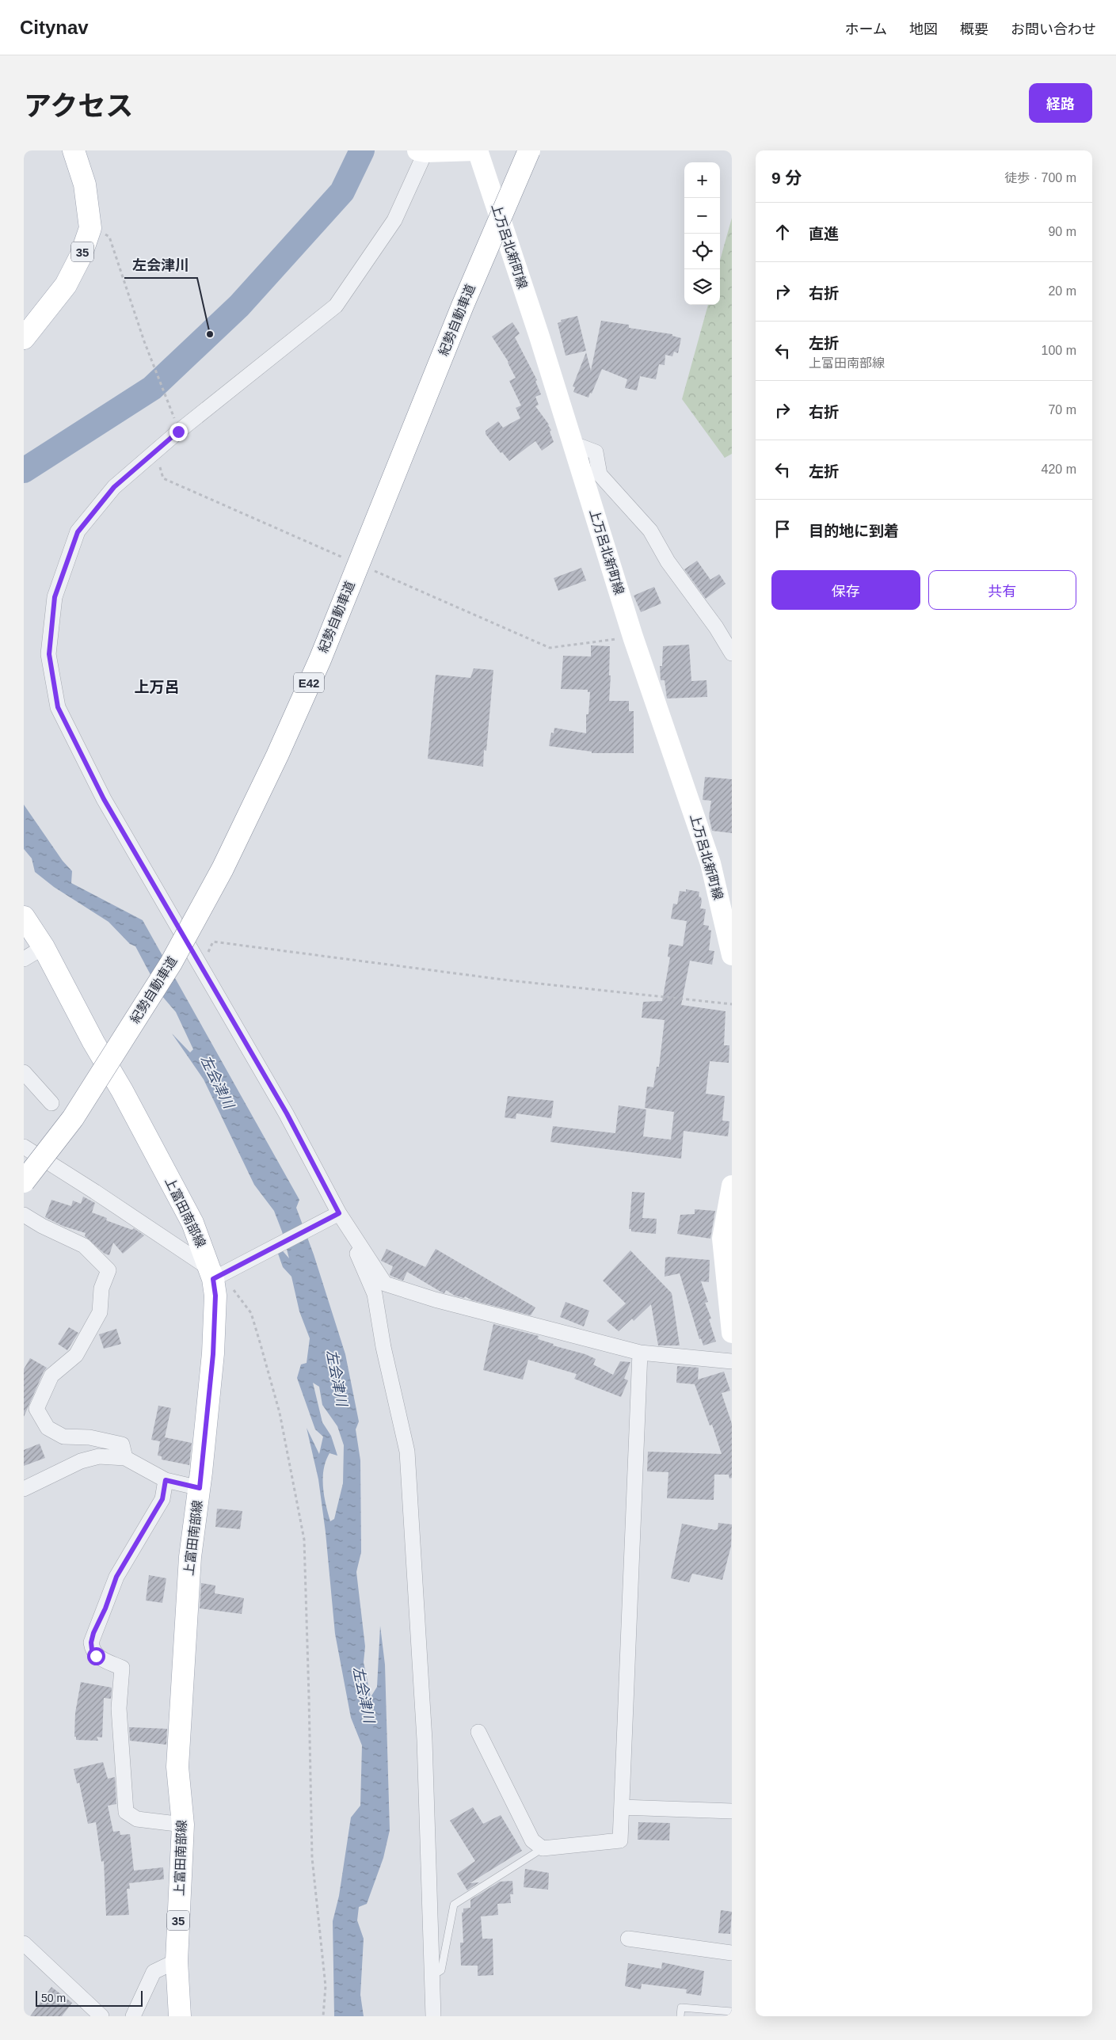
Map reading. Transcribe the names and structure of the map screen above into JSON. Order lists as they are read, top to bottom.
{
  "streets": {
    "main road": [
      "上万呂北新町線",
      "35",
      "紀勢自動車道",
      "E42",
      "上富田南部線"
    ]
  },
  "districts": ["上万呂"],
  "water": ["左会津川"],
  "places": ["左会津川"],
  "scale_bar": "50 m",
  "page": {
    "header": "Citynav",
    "nav": [
      "ホーム",
      "地図",
      "概要",
      "お問い合わせ"
    ],
    "title": "アクセス",
    "buttons": [
      "経路",
      ["保存", "共有"]
    ],
    "heading": ["9 分", "徒歩 · 700 m"],
    "map_buttons": ["+", "−"],
    "list": [
      ["直進", "90 m"],
      ["右折", "20 m"],
      ["左折", "上富田南部線", "100 m"],
      ["右折", "70 m"],
      ["左折", "420 m"],
      "目的地に到着"
    ],
    "scale": "50 m"
  }
}
